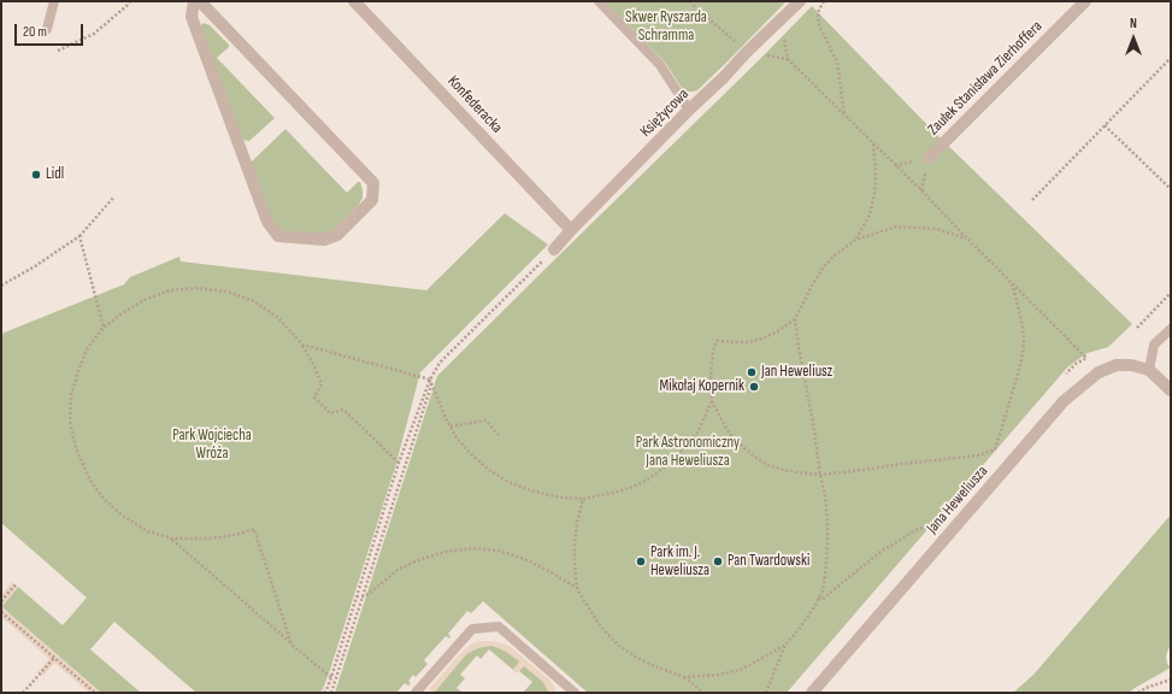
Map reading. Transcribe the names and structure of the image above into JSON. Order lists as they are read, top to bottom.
{
  "streets": {
    "street": [
      "Zaułek Stanisława Zierhoffera",
      "Konfederacka",
      "Księżycowa",
      "Jana Heweliusza"
    ]
  },
  "crossings": [
    ["Konfederacka", "Księżycowa"]
  ],
  "parks": ["Skwer Ryszarda Schramma", "Park Wojciecha Wróża", "Park Astronomiczny Jana Heweliusza"],
  "places": [
    "Lidl",
    "Jan Heweliusz",
    "Mikołaj Kopernik",
    "Park im. J. Heweliusza",
    "Pan Twardowski"
  ],
  "scale_bar": "20 m",
  "north": "top"
}
